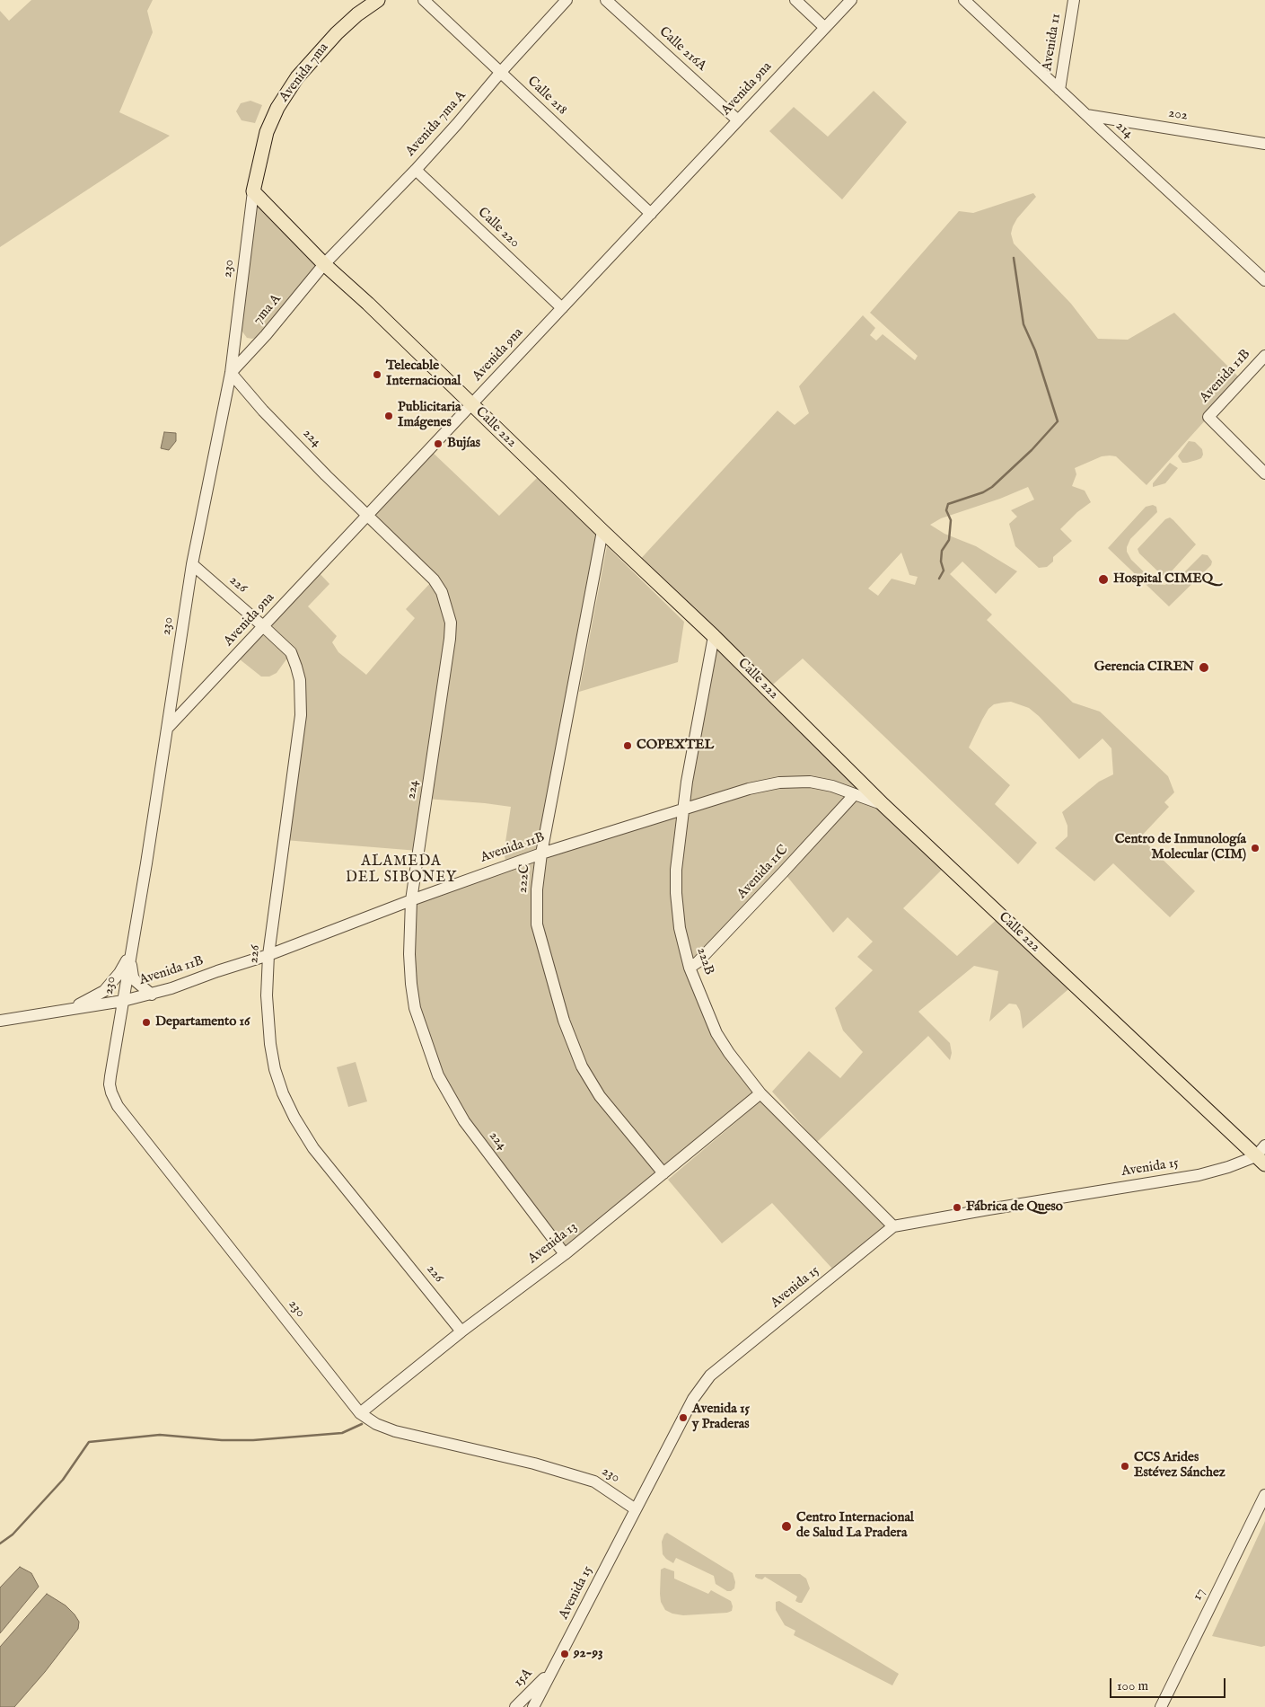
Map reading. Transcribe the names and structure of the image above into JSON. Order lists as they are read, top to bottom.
{
  "streets": {
    "main road": ["Avenida 7ma", "Calle 222"],
    "street": [
      "Avenida 11",
      "Calle 216A",
      "Avenida 9na",
      "Calle 218",
      "202",
      "Avenida 7ma A",
      "214",
      "Calle 220",
      "230",
      "7ma A",
      "Avenida 11B",
      "224",
      "226",
      "Avenida 11C",
      "222C",
      "222B",
      "Avenida 15",
      "Avenida 13",
      "17",
      "15A"
    ]
  },
  "crossings": [
    ["Avenida 11", "214"],
    ["Calle 216A", "Avenida 9na"],
    ["Avenida 7ma", "230"],
    ["Avenida 7ma", "Calle 222"],
    ["Avenida 9na", "Calle 218"],
    ["Avenida 9na", "Calle 220"],
    ["Avenida 9na", "230"],
    ["Avenida 9na", "Calle 222"],
    ["Avenida 9na", "224"],
    ["Avenida 9na", "226"],
    ["Calle 218", "Avenida 7ma A"],
    ["202", "214"],
    ["Avenida 7ma A", "Calle 220"],
    ["Avenida 7ma A", "7ma A"],
    ["Avenida 7ma A", "Calle 222"],
    ["230", "7ma A"],
    ["230", "Avenida 11B"],
    ["230", "Calle 222"],
    ["230", "224"],
    ["230", "226"],
    ["230", "Avenida 15"],
    ["230", "Avenida 13"],
    ["7ma A", "Calle 222"],
    ["7ma A", "224"],
    ["Avenida 11B", "Calle 222"],
    ["Avenida 11B", "224"],
    ["Avenida 11B", "226"],
    ["Avenida 11B", "Avenida 11C"],
    ["Avenida 11B", "222C"],
    ["Avenida 11B", "222B"],
    ["Calle 222", "222C"],
    ["Calle 222", "222B"],
    ["Calle 222", "Avenida 15"],
    ["224", "Avenida 13"],
    ["226", "Avenida 13"],
    ["Avenida 11C", "222B"],
    ["222C", "Avenida 13"],
    ["222B", "Avenida 15"],
    ["222B", "Avenida 13"],
    ["Avenida 15", "15A"]
  ],
  "districts": ["ALAMEDA DEL SIBONEY"],
  "places": [
    "Telecable Internacional",
    "Publicitaria Imágenes",
    "Bujías",
    "Hospital CIMEQ",
    "Gerencia CIREN",
    "COPEXTEL",
    "Centro de Inmunología Molecular (CIM)",
    "Departamento 16",
    "Fábrica de Queso",
    "Avenida 15 y Praderas",
    "CCS Arides Estévez Sánchez",
    "Centro Internacional de Salud La Pradera",
    "92-93"
  ],
  "scale_bar": "100 m"
}
